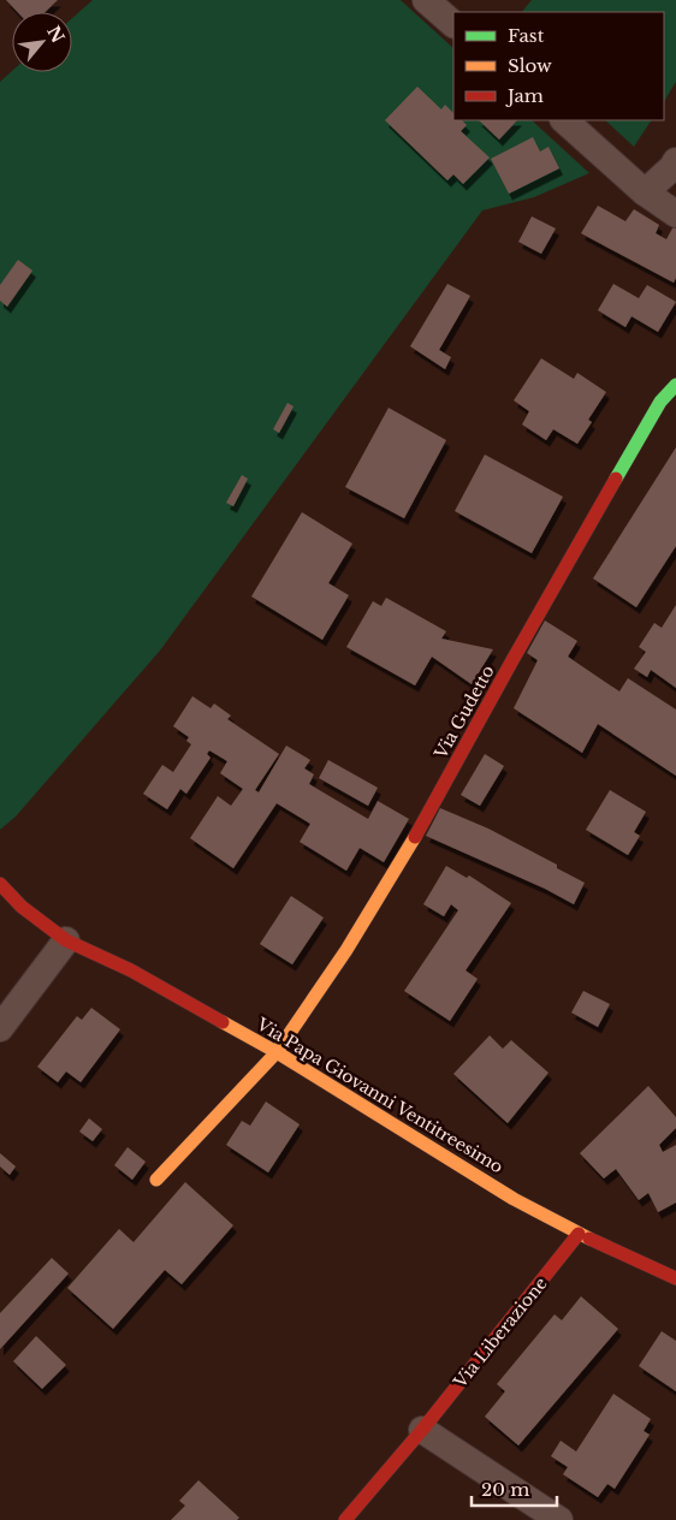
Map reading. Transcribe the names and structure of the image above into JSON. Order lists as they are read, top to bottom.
{
  "streets": {
    "street": ["Via Gudetto", "Via Papa Giovanni Ventitreesimo", "Via Liberazione"]
  },
  "crossings": [
    ["Via Gudetto", "Via Papa Giovanni Ventitreesimo"],
    ["Via Papa Giovanni Ventitreesimo", "Via Liberazione"]
  ],
  "legend": ["Fast", "Slow", "Jam"],
  "scale_bar": "20 m",
  "north": "top right"
}
